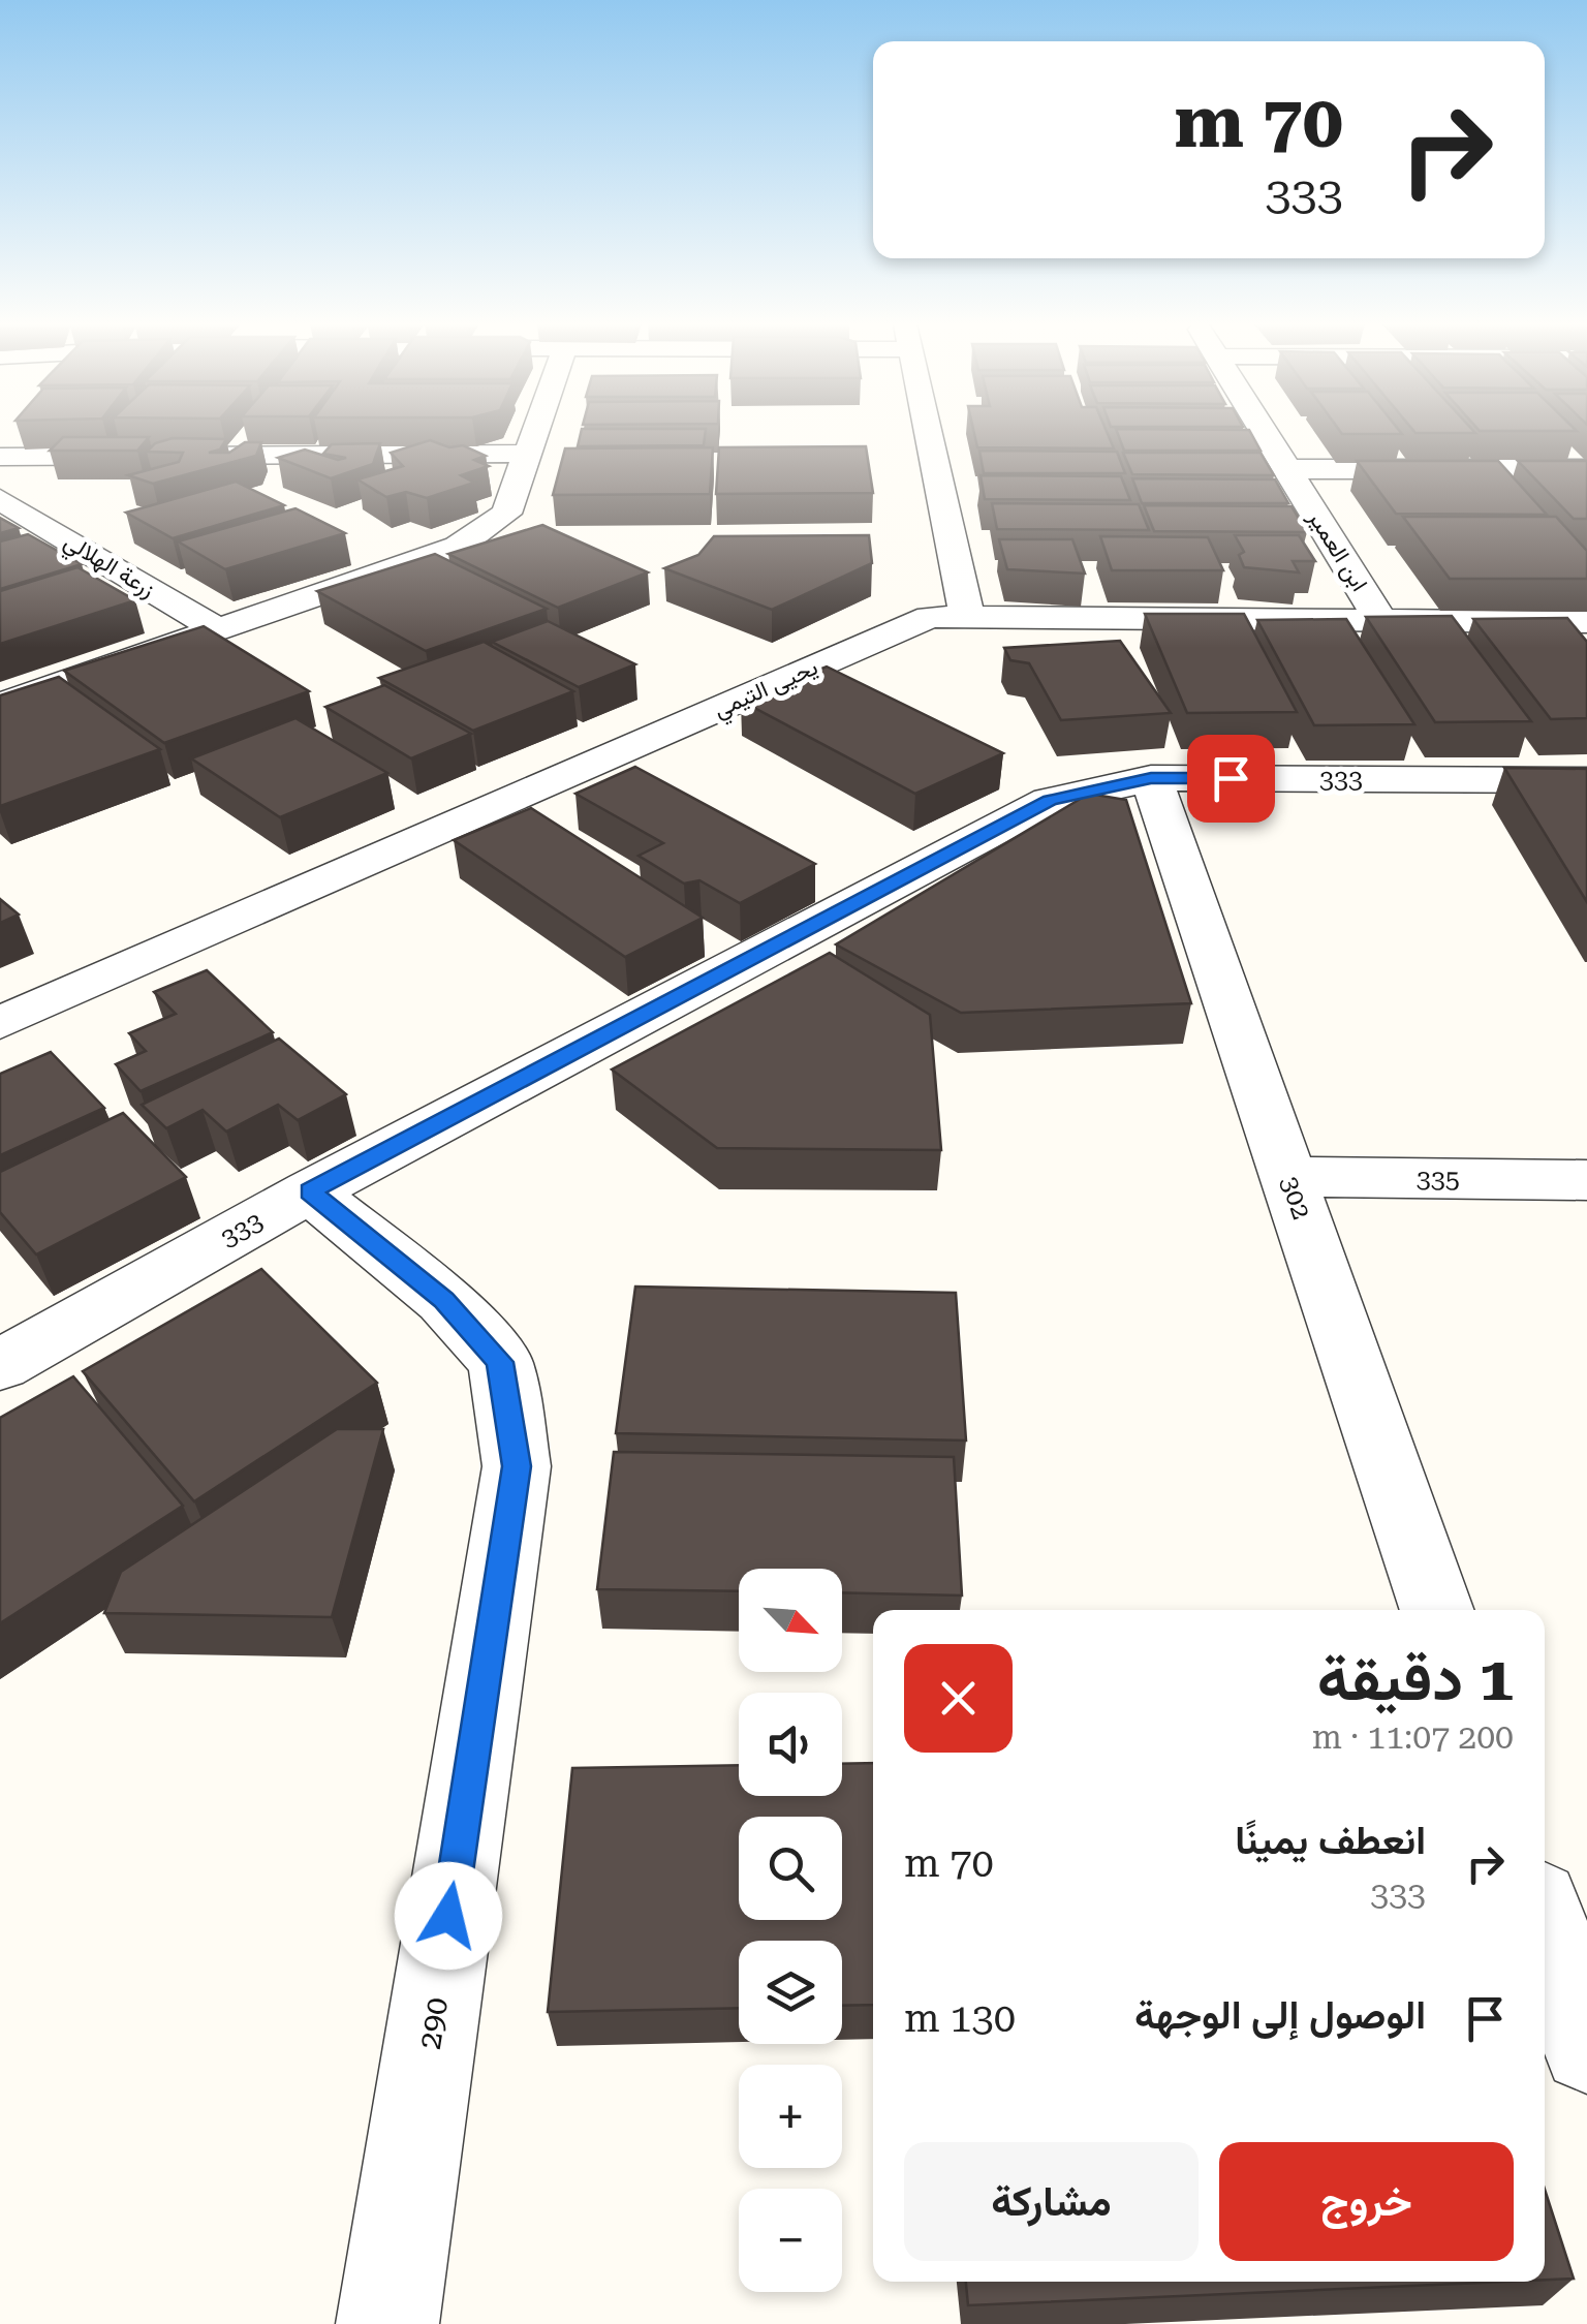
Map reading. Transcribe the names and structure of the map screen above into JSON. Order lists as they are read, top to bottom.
{
  "streets": {
    "street": [
      "ابن العمير",
      "زرعة الهلالي",
      "يحيى التيمي",
      "333",
      "335",
      "302",
      "290"
    ]
  },
  "crossings": [
    ["ابن العمير", "يحيى التيمي"],
    ["333", "302"],
    ["333", "290"],
    ["335", "302"]
  ],
  "north": "bottom right",
  "page": {
    "turn": ["70 m", "333"],
    "map_buttons": ["+", "−"],
    "heading": ["1 دقيقة", "200 m · 11:07"],
    "list": [
      {
        "name": "انعطف يمينًا",
        "note": "333",
        "value": "70 m"
      },
      {
        "name": "الوصول إلى الوجهة",
        "value": "130 m"
      }
    ],
    "buttons": ["خروج", "مشاركة"]
  }
}
